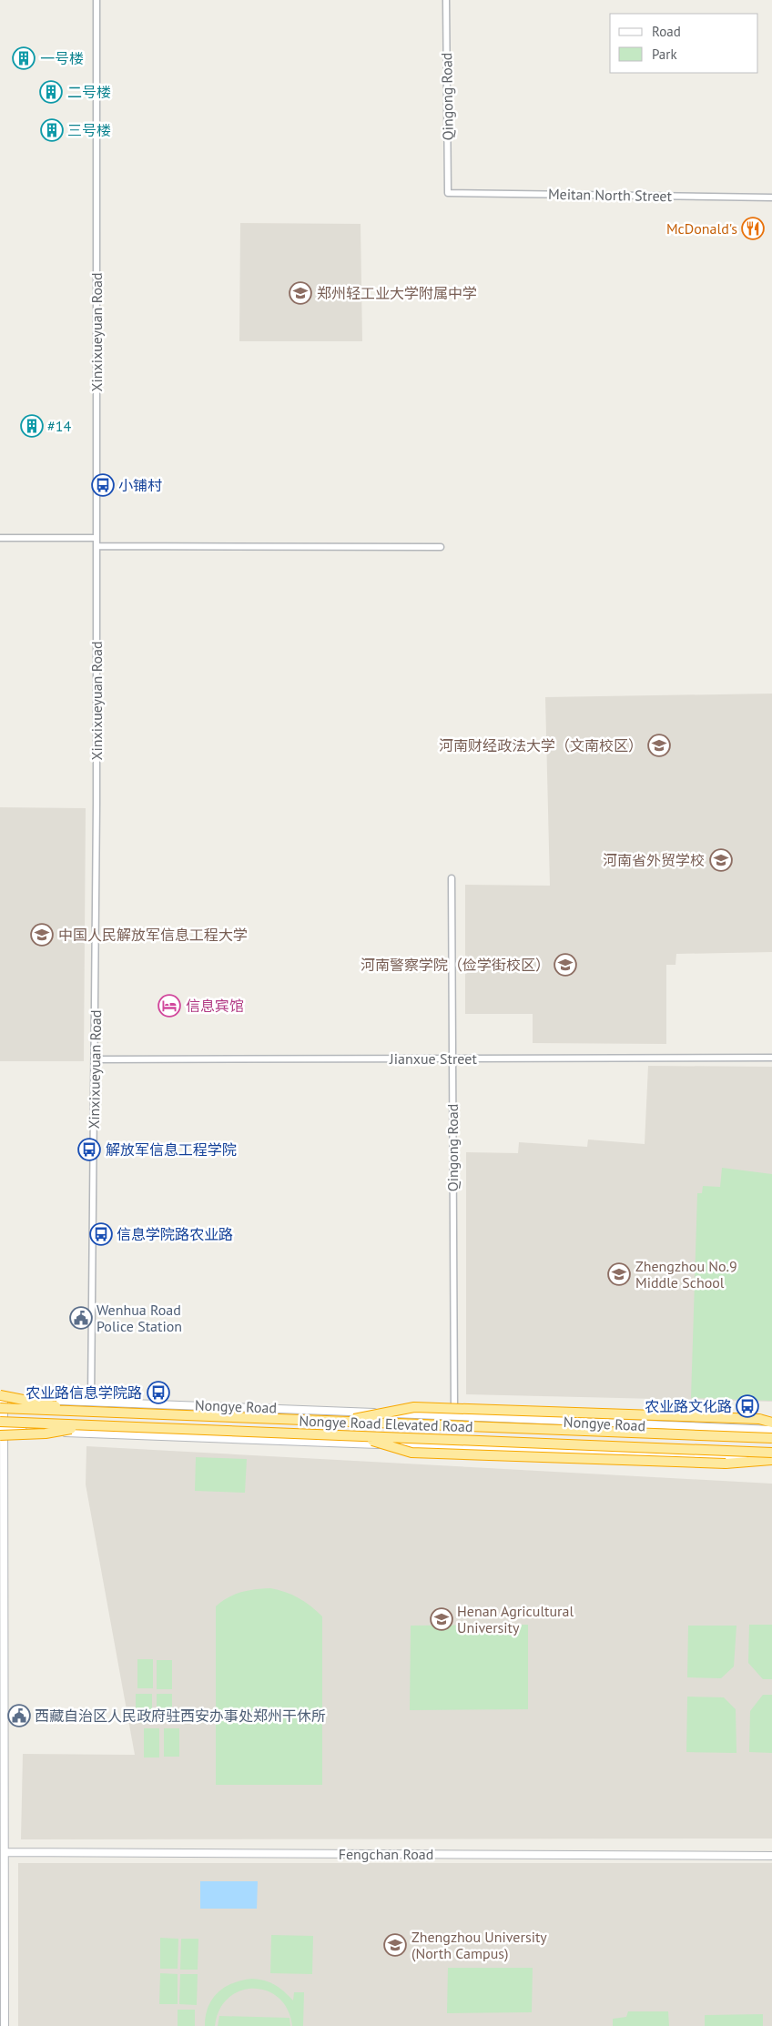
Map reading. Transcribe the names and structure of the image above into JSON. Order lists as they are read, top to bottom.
{
  "streets": {
    "highway": ["Nongye Road Elevated Road"],
    "street": [
      "Qingong Road",
      "Meitan North Street",
      "Xinxixueyuan Road",
      "Jianxue Street",
      "Nongye Road",
      "Fengchan Road"
    ]
  },
  "crossings": [
    ["Qingong Road", "Meitan North Street"],
    ["Qingong Road", "Jianxue Street"],
    ["Qingong Road", "Nongye Road"],
    ["Xinxixueyuan Road", "Jianxue Street"],
    ["Xinxixueyuan Road", "Nongye Road"],
    ["Nongye Road", "Nongye Road Elevated Road"]
  ],
  "places": {
    "building": [
      "一号楼",
      "二号楼",
      "三号楼",
      "#14"
    ],
    "restaurant": ["McDonald's"],
    "school or university": [
      "郑州轻工业大学附属中学",
      "河南财经政法大学（文南校区）",
      "河南省外贸学校",
      "中国人民解放军信息工程大学",
      "河南警察学院（俭学街校区）",
      "Zhengzhou No.9 Middle School",
      "Henan Agricultural University",
      "Zhengzhou University (North Campus)"
    ],
    "bus stop": [
      "小铺村",
      "解放军信息工程学院",
      "信息学院路农业路",
      "农业路信息学院路",
      "农业路文化路"
    ],
    "hotel": ["信息宾馆"],
    "public building": ["Wenhua Road Police Station", "西藏自治区人民政府驻西安办事处郑州干休所"]
  },
  "legend": ["Road", "Park"]
}
